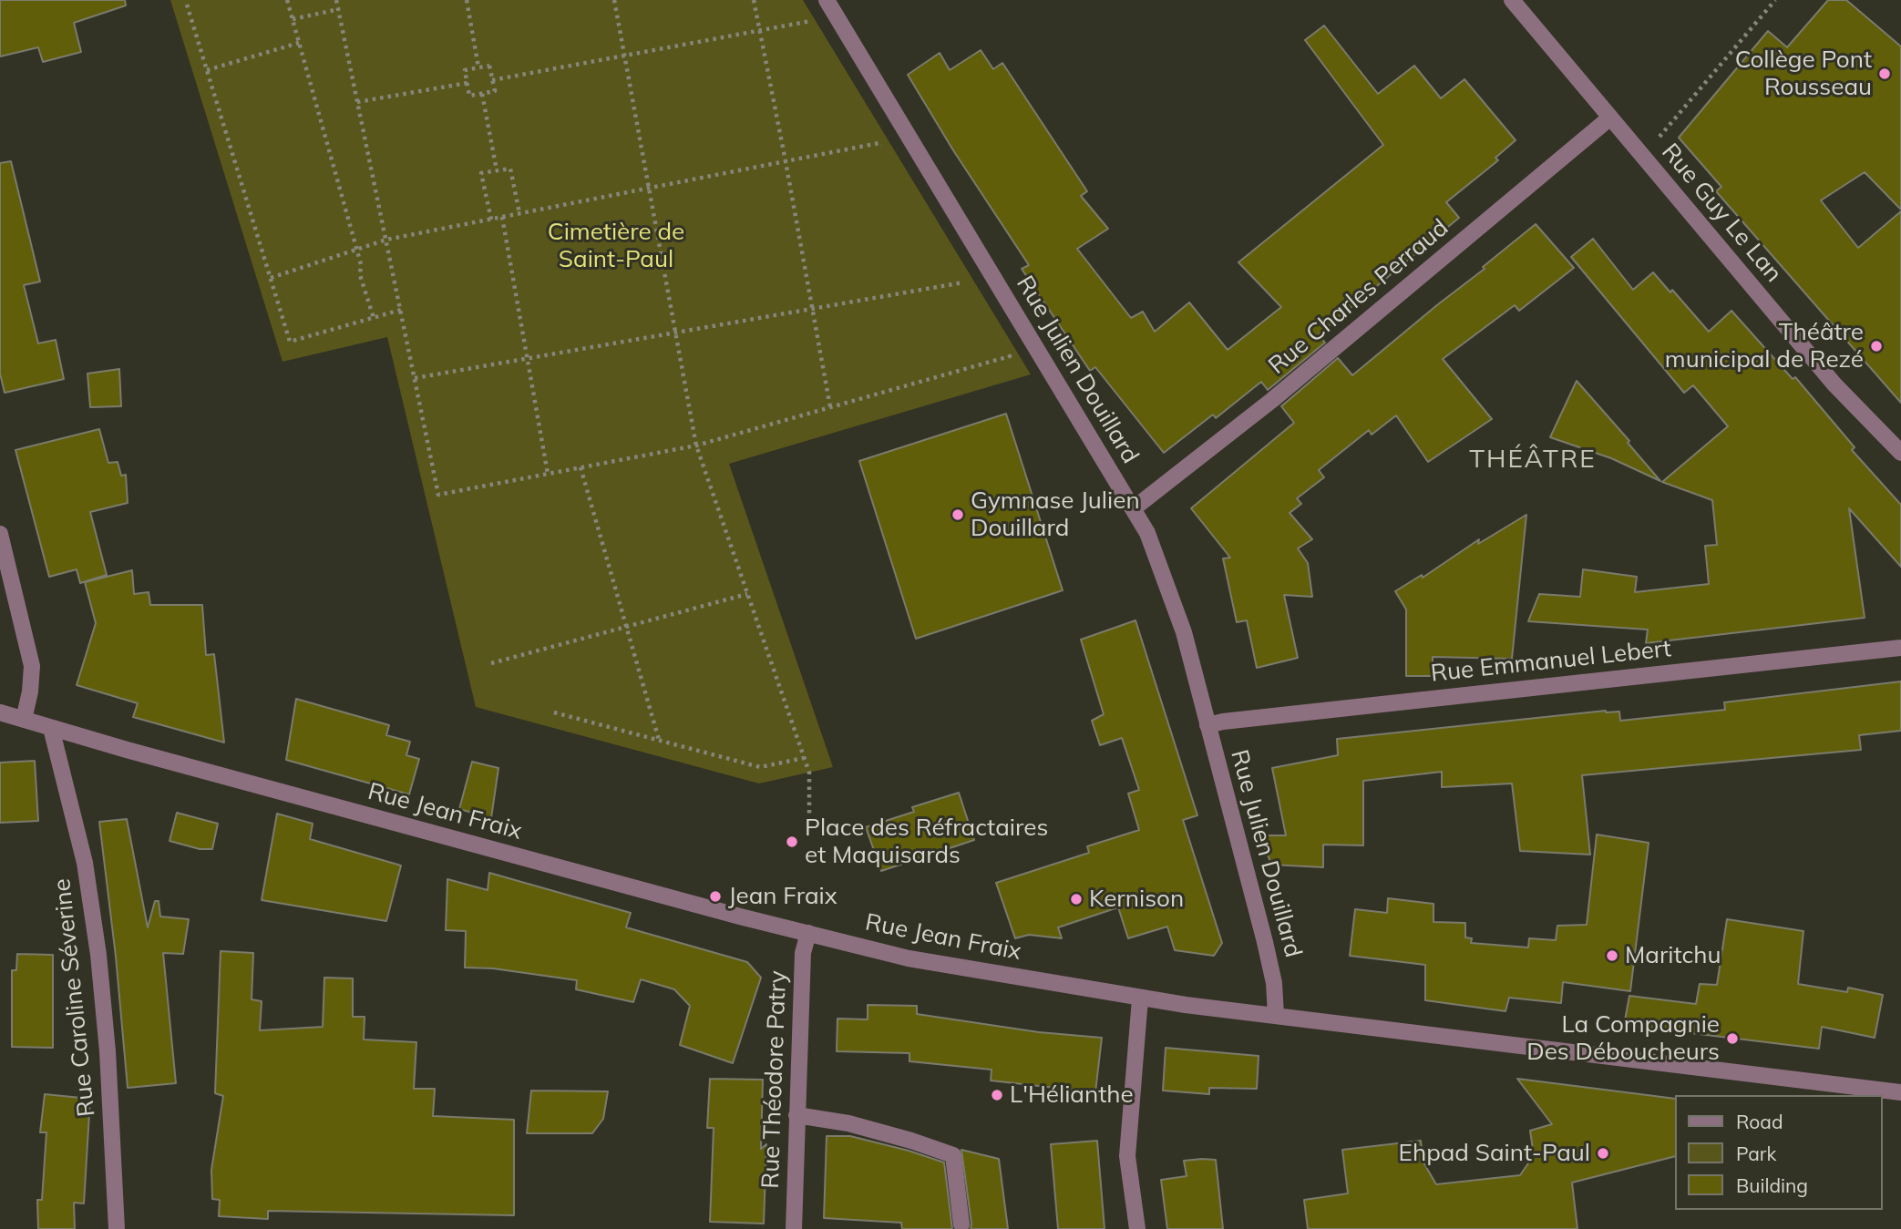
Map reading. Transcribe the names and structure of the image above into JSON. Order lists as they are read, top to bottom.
{
  "streets": {
    "street": [
      "Rue Guy Le Lan",
      "Rue Charles Perraud",
      "Rue Julien Douillard",
      "Rue Emmanuel Lebert",
      "Rue Jean Fraix",
      "Rue Caroline Séverine",
      "Rue Théodore Patry"
    ]
  },
  "crossings": [
    ["Rue Guy Le Lan", "Rue Charles Perraud"],
    ["Rue Charles Perraud", "Rue Julien Douillard"],
    ["Rue Julien Douillard", "Rue Emmanuel Lebert"],
    ["Rue Julien Douillard", "Rue Jean Fraix"],
    ["Rue Jean Fraix", "Rue Caroline Séverine"],
    ["Rue Jean Fraix", "Rue Théodore Patry"]
  ],
  "districts": ["THÉÂTRE"],
  "parks": ["Cimetière de Saint-Paul"],
  "places": [
    "Collège Pont Rousseau",
    "Théâtre municipal de Rezé",
    "Gymnase Julien Douillard",
    "Place des Réfractaires et Maquisards",
    "Jean Fraix",
    "Kernison",
    "Maritchu",
    "La Compagnie Des Déboucheurs",
    "L'Hélianthe",
    "Ehpad Saint-Paul"
  ],
  "legend": ["Road", "Park", "Building"]
}
